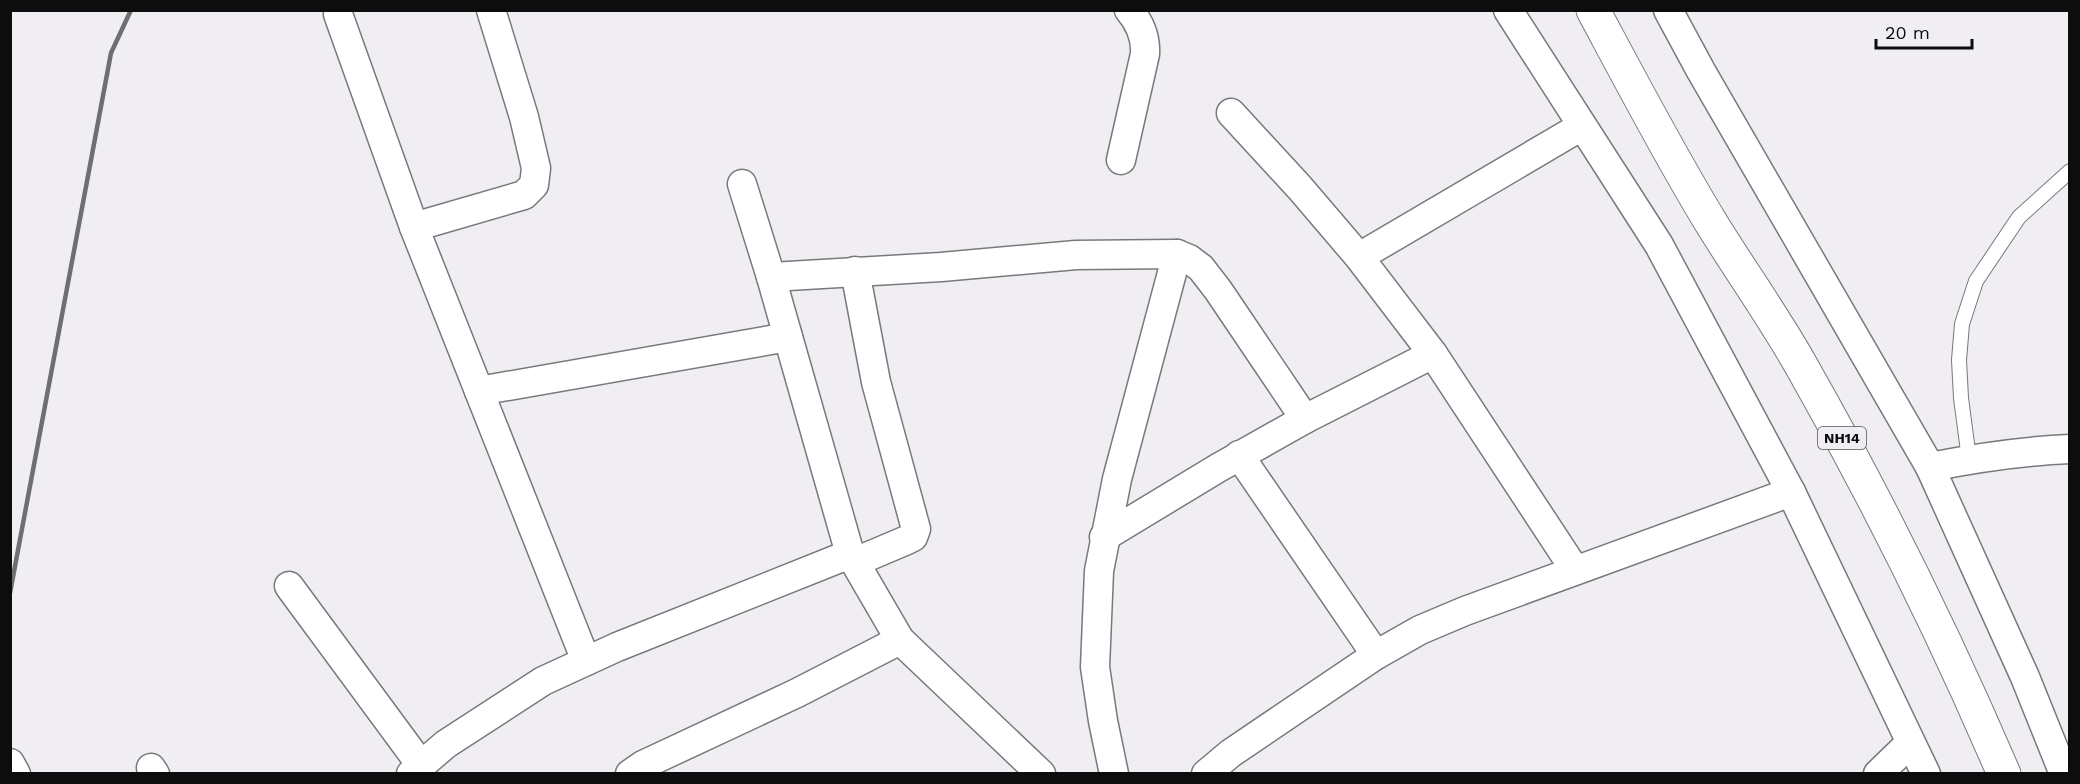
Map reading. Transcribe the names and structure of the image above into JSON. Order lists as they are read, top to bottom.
{
  "streets": {
    "highway": ["NH14"]
  },
  "scale_bar": "20 m"
}
